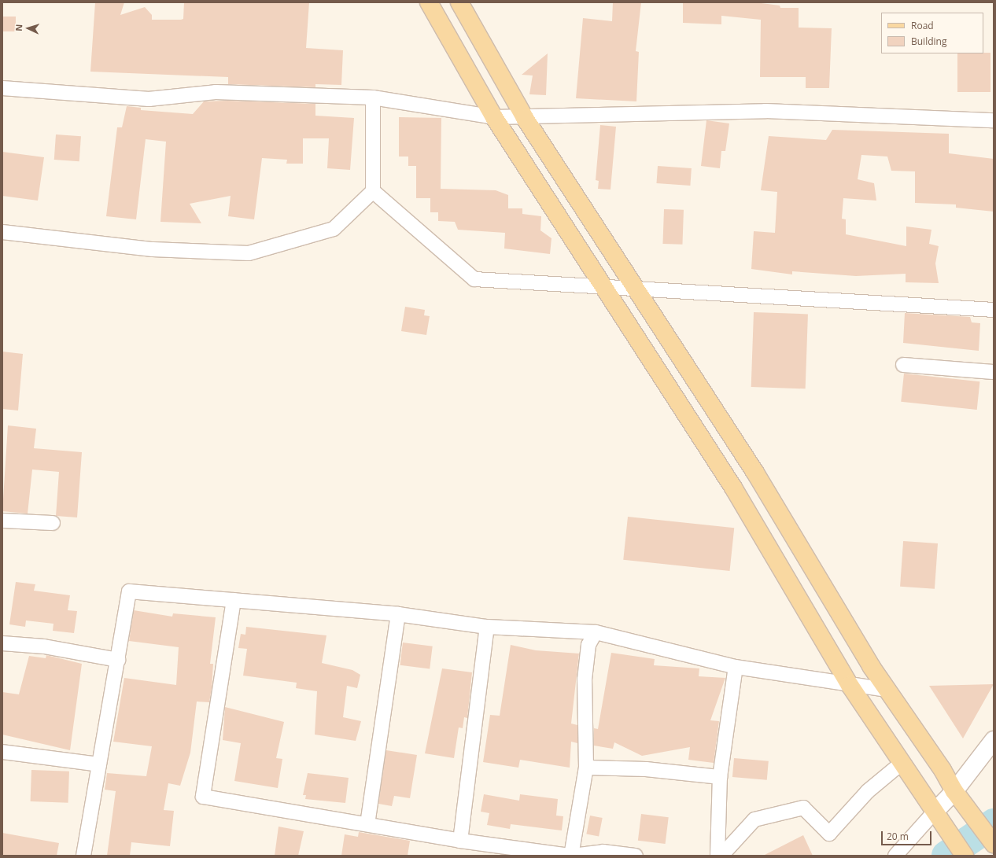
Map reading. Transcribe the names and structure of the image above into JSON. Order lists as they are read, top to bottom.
{
  "legend": ["Road", "Building"],
  "scale_bar": "20 m",
  "north": "left"
}
